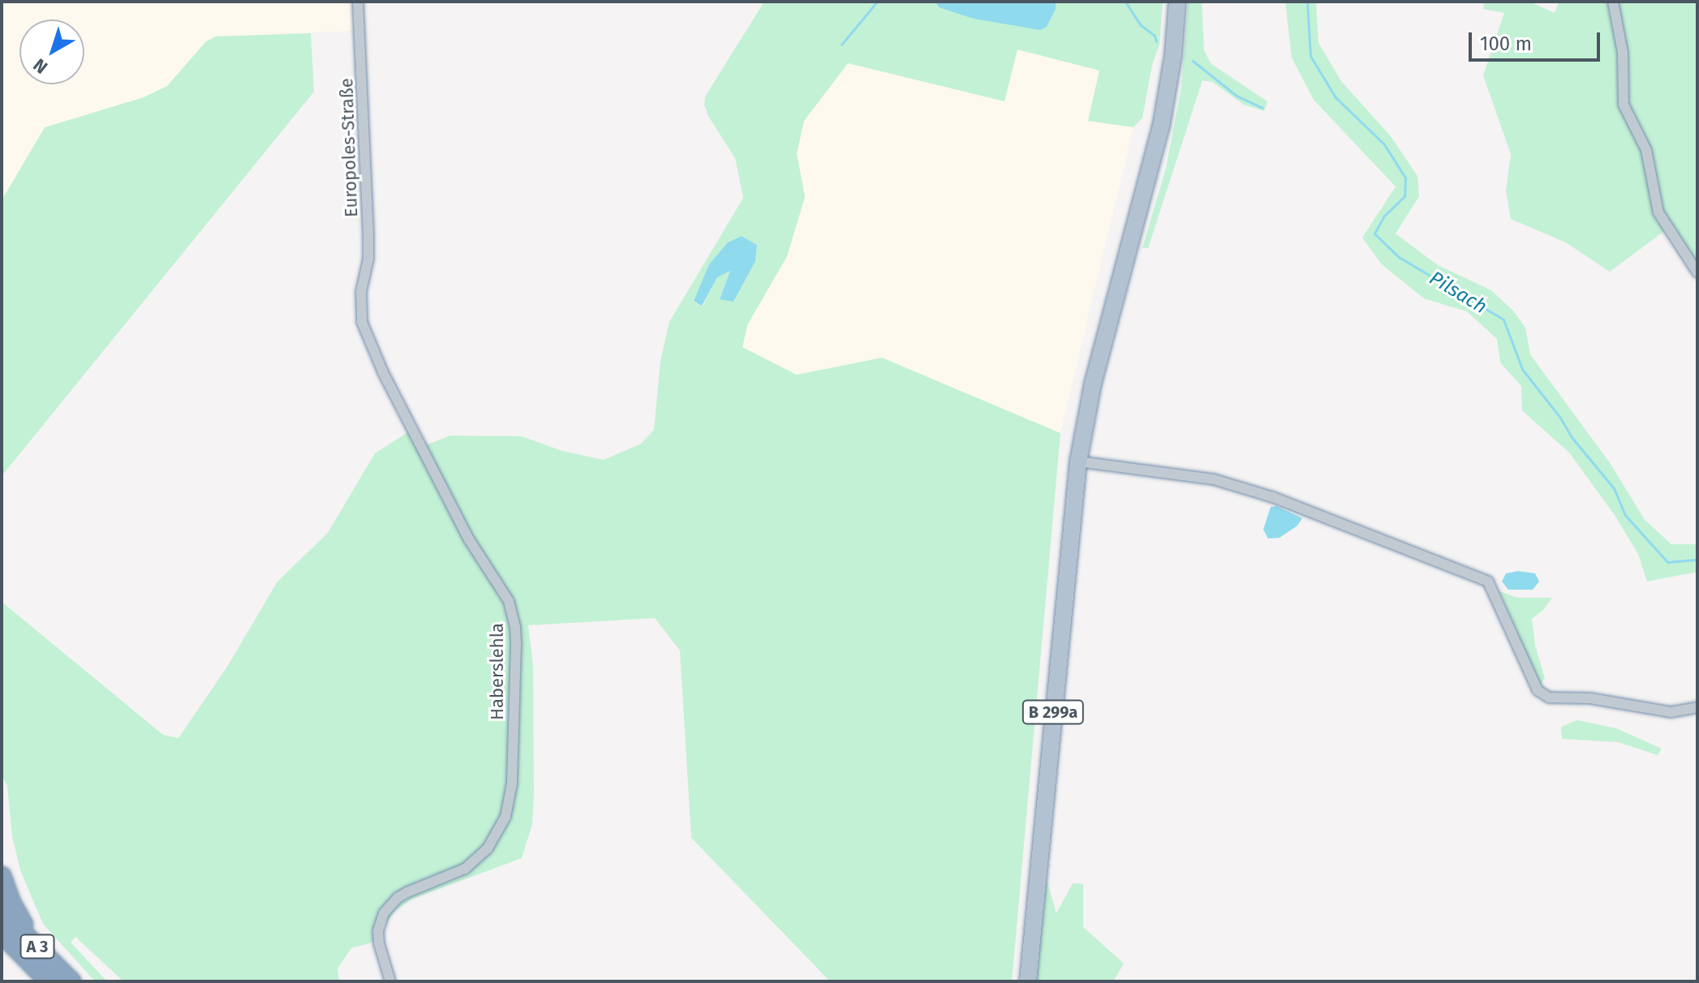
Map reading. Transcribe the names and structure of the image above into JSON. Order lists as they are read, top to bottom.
{
  "streets": {
    "highway": ["A 3"],
    "main road": ["B 299a"],
    "street": ["Europoles-Straße", "Haberslehla"]
  },
  "crossings": [
    ["Europoles-Straße", "Haberslehla"]
  ],
  "water": ["Pilsach"],
  "scale_bar": "100 m",
  "north": "bottom left"
}
